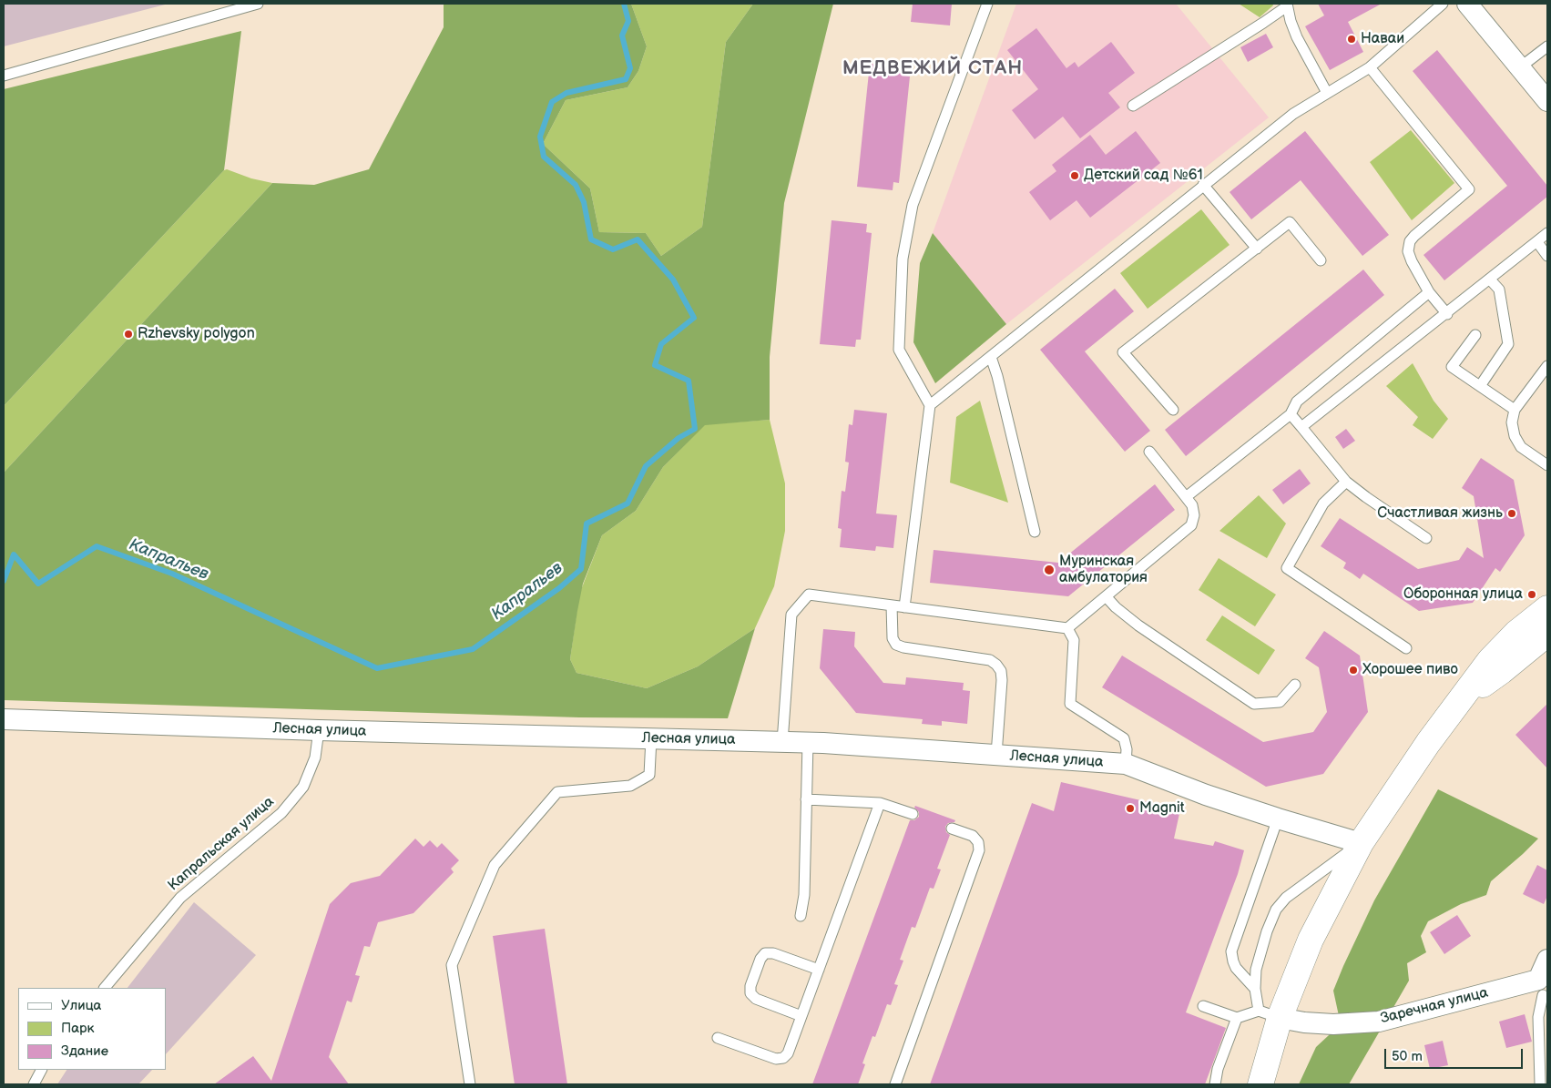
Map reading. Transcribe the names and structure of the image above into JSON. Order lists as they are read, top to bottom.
{
  "streets": {
    "street": ["Лесная улица", "Заречная улица"],
    "lane": ["Капральская улица"]
  },
  "crossings": [
    ["Лесная улица", "Капральская улица"]
  ],
  "districts": ["МЕДВЕЖИЙ СТАН"],
  "water": ["Капральев"],
  "places": [
    "Наваи",
    "Детский сад №61",
    "Rzhevsky polygon",
    "Счастливая жизнь",
    "Муринская амбулатория",
    "Оборонная улица",
    "Хорошее пиво",
    "Magnit"
  ],
  "legend": ["Улица", "Парк", "Здание"],
  "scale_bar": "50 m"
}
